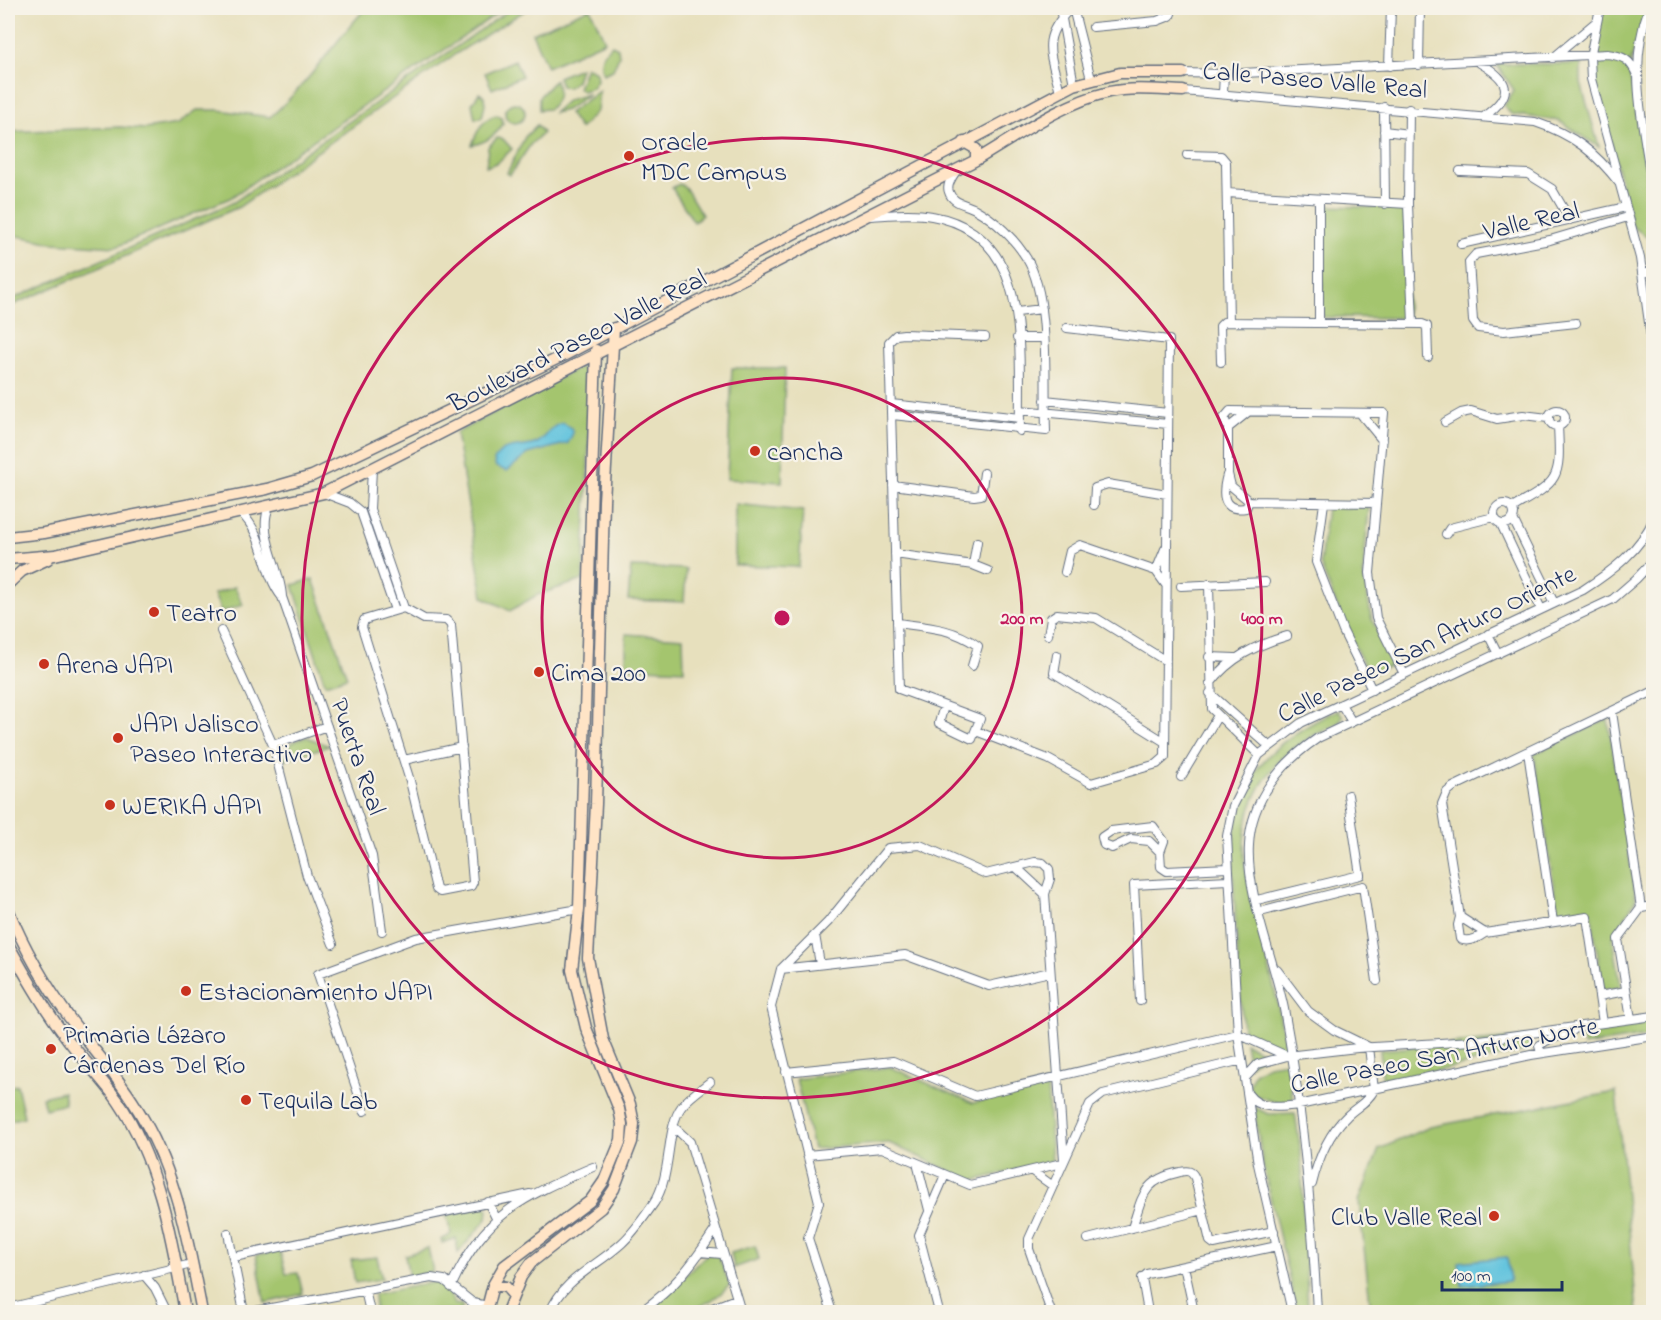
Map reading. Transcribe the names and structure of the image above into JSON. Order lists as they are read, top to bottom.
{
  "streets": {
    "street": [
      "Calle Paseo Valle Real",
      "Valle Real",
      "Boulevard Paseo Valle Real",
      "Calle Paseo San Arturo Oriente",
      "Puerta Real",
      "Calle Paseo San Arturo Norte"
    ]
  },
  "crossings": [
    ["Calle Paseo Valle Real", "Boulevard Paseo Valle Real"],
    ["Boulevard Paseo Valle Real", "Puerta Real"],
    ["Calle Paseo San Arturo Oriente", "Calle Paseo San Arturo Norte"]
  ],
  "places": [
    "Oracle MDC Campus",
    "cancha",
    "Teatro",
    "Arena JAPI",
    "Cima 200",
    "JAPI Jalisco Paseo Interactivo",
    "WERIKA JAPI",
    "Estacionamiento JAPI",
    "Primaria Lázaro Cárdenas Del Río",
    "Tequila Lab",
    "Club Valle Real"
  ],
  "scale_bar": "100 m",
  "rings": ["200 m", "400 m"]
}
